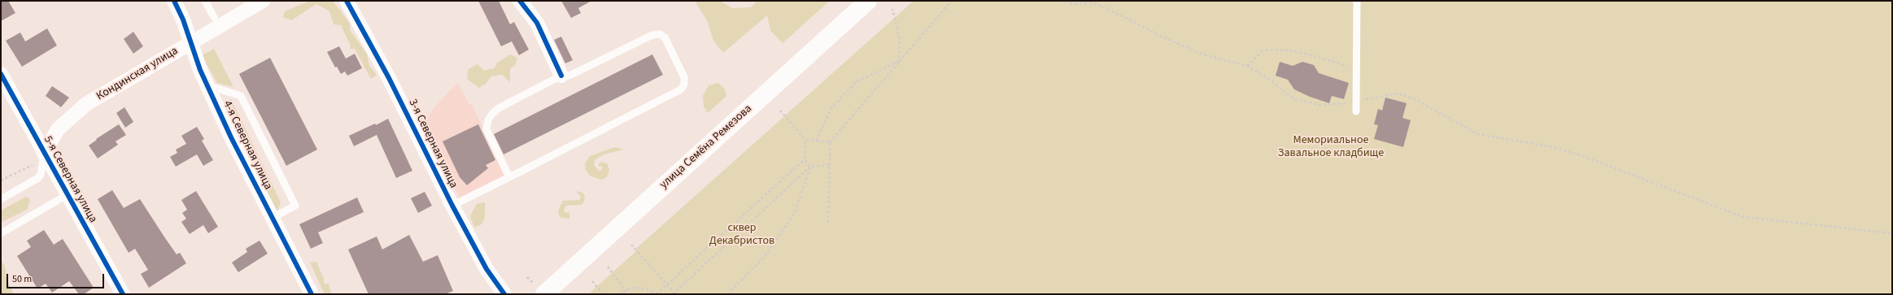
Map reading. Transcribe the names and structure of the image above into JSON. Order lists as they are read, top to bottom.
{
  "streets": {
    "main road": ["улица Семёна Ремезова"],
    "street": [
      "Кондинская улица",
      "3-я Северная улица",
      "4-я Северная улица",
      "5-я Северная улица"
    ]
  },
  "crossings": [
    ["Кондинская улица", "4-я Северная улица"],
    ["Кондинская улица", "5-я Северная улица"]
  ],
  "parks": ["Мемориальное Завальное кладбище", "сквер Декабристов"],
  "scale_bar": "50 m"
}
